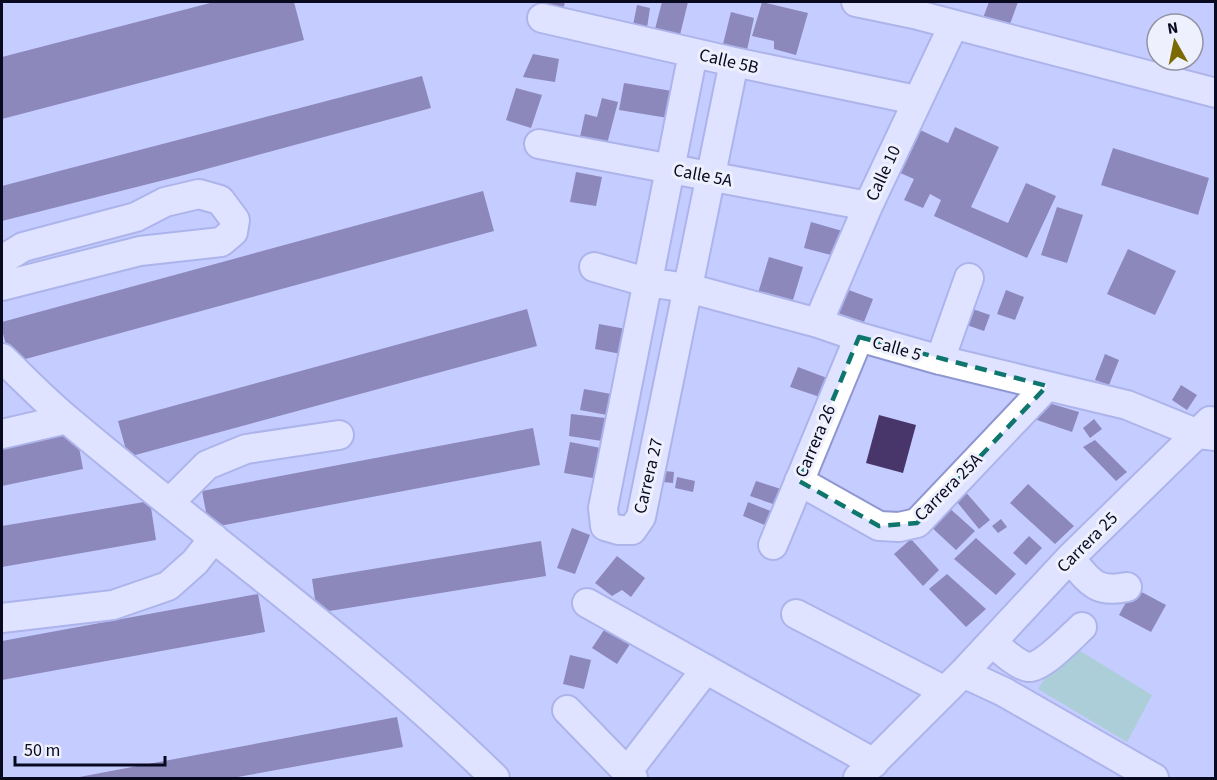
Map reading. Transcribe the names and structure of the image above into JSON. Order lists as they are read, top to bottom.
{
  "streets": {
    "street": [
      "Calle 5B",
      "Calle 10",
      "Calle 5A",
      "Calle 5",
      "Carrera 26",
      "Carrera 27",
      "Carrera 25A",
      "Carrera 25"
    ]
  },
  "crossings": [
    ["Calle 5B", "Calle 10"],
    ["Calle 5B", "Carrera 27"],
    ["Calle 10", "Calle 5A"],
    ["Calle 10", "Calle 5"],
    ["Calle 5A", "Carrera 27"],
    ["Calle 5", "Carrera 26"],
    ["Calle 5", "Carrera 27"],
    ["Calle 5", "Carrera 25A"],
    ["Calle 5", "Carrera 25"],
    ["Carrera 26", "Carrera 25A"]
  ],
  "scale_bar": "50 m",
  "north": "top"
}
